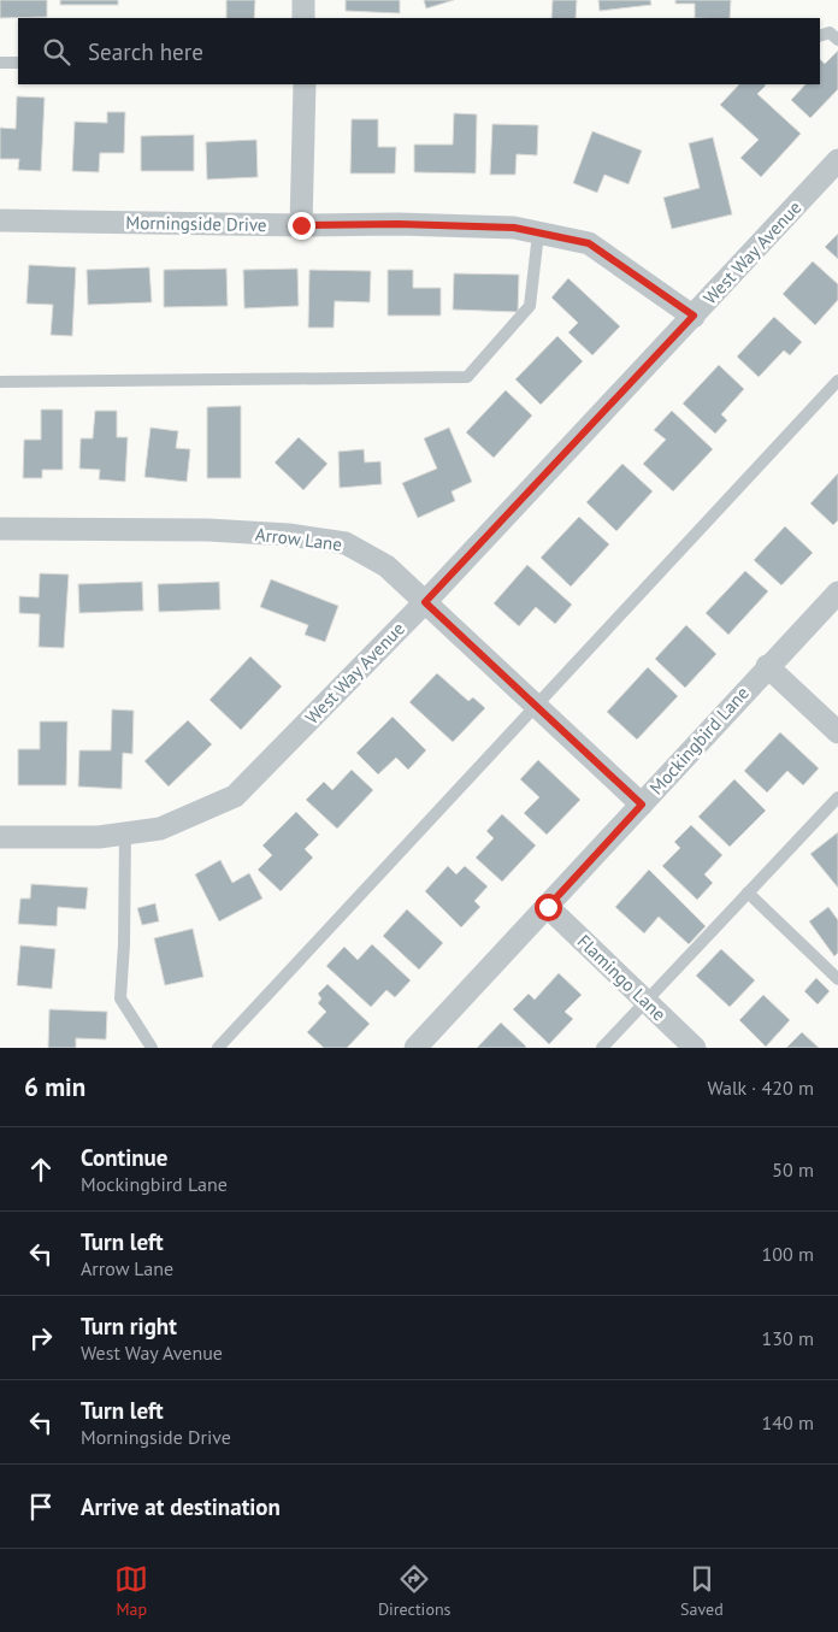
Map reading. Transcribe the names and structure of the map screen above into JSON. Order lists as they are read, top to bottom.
{
  "streets": {
    "street": [
      "Morningside Drive",
      "West Way Avenue",
      "Arrow Lane",
      "Mockingbird Lane",
      "Flamingo Lane"
    ]
  },
  "crossings": [
    ["Morningside Drive", "West Way Avenue"],
    ["West Way Avenue", "Arrow Lane"],
    ["Arrow Lane", "Mockingbird Lane"],
    ["Mockingbird Lane", "Flamingo Lane"]
  ],
  "page": {
    "search": "Search here",
    "heading": ["6 min", "Walk · 420 m"],
    "list": [
      ["Continue", "Mockingbird Lane", "50 m"],
      ["Turn left", "Arrow Lane", "100 m"],
      ["Turn right", "West Way Avenue", "130 m"],
      ["Turn left", "Morningside Drive", "140 m"],
      "Arrive at destination"
    ],
    "nav": ["Map", "Directions", "Saved"]
  }
}
